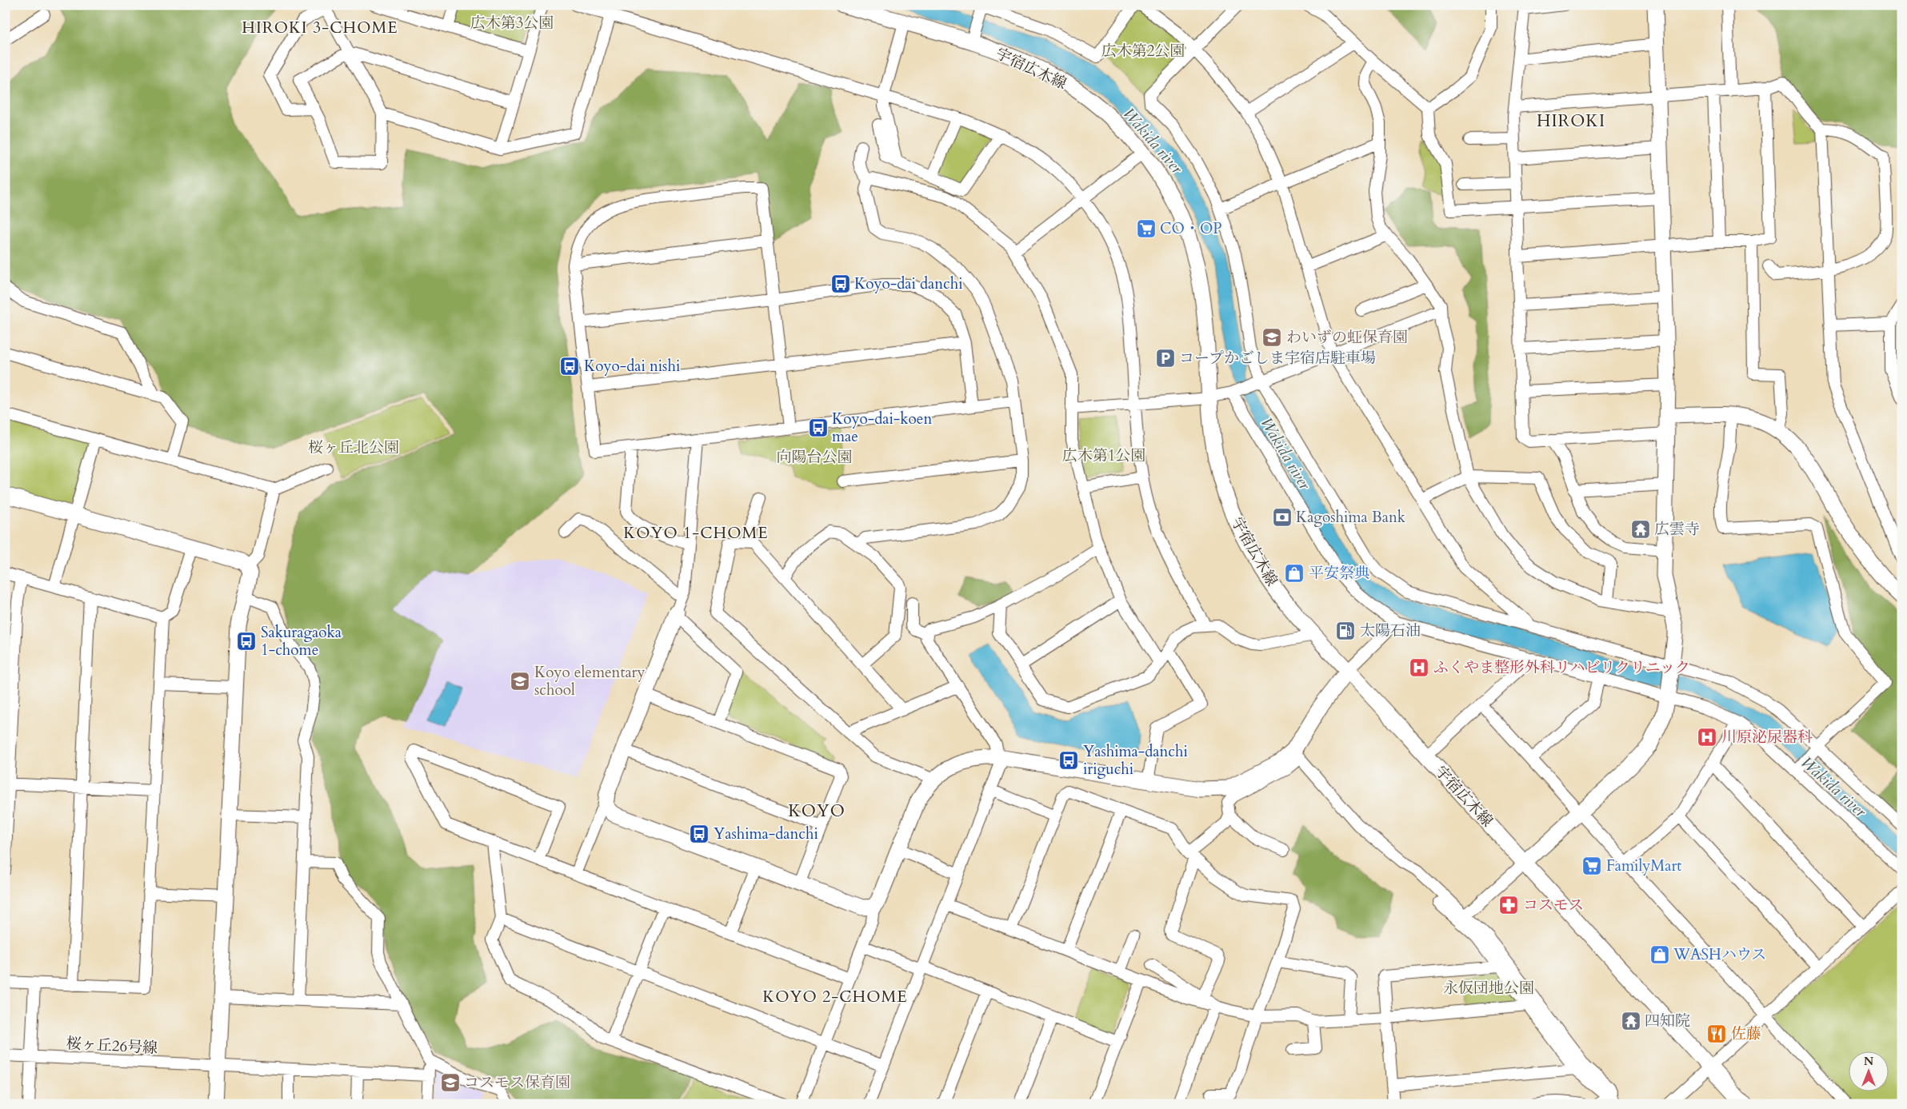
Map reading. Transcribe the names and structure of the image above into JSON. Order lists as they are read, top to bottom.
{
  "streets": {
    "street": ["宇宿広木線", "桜ヶ丘26号線"]
  },
  "districts": [
    "HIROKI 3-CHOME",
    "HIROKI",
    "KOYO 1-CHOME",
    "KOYO",
    "KOYO 2-CHOME"
  ],
  "water": ["Wakida river"],
  "parks": [
    "広木第3公園",
    "広木第2公園",
    "桜ヶ丘北公園",
    "広木第1公園",
    "向陽台公園",
    "永仮団地公園"
  ],
  "places": {
    "supermarket": ["CO・OP", "FamilyMart"],
    "bus stop": [
      "Koyo-dai danchi",
      "Koyo-dai nishi",
      "Koyo-dai-koen mae",
      "Sakuragaoka 1-chome",
      "Yashima-danchi iriguchi",
      "Yashima-danchi"
    ],
    "school or university": ["わいずの虹保育園", "Koyo elementary school", "コスモス保育園"],
    "parking": ["コープかごしま宇宿店駐車場"],
    "bank": ["Kagoshima Bank"],
    "temple": ["広雲寺", "四知院"],
    "shop": ["平安祭典", "WASHハウス"],
    "fuel station": ["太陽石油"],
    "hospital": ["ふくやま整形外科リハビリクリニック", "川原泌尿器科"],
    "pharmacy": ["コスモス"],
    "restaurant": ["佐藤"]
  },
  "north": "top"
}
